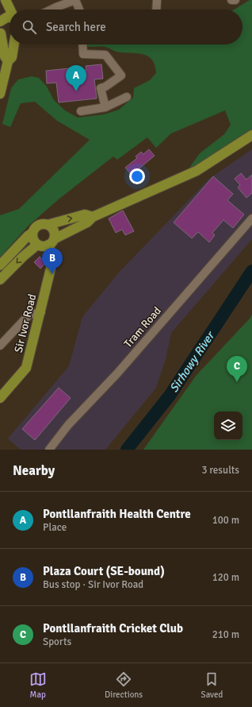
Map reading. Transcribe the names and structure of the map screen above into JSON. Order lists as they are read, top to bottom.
{
  "streets": {
    "main road": ["Sir Ivor Road"],
    "street": ["Tram Road"]
  },
  "water": ["Sirhowy River"],
  "page": {
    "search": "Search here",
    "pins": ["A", "B", "C"],
    "heading": ["Nearby", "3 results"],
    "list": [
      {
        "mark": "A",
        "name": "Pontllanfraith Health Centre",
        "note": "Place",
        "value": "100 m"
      },
      {
        "mark": "B",
        "name": "Plaza Court (SE-bound)",
        "note": "Bus stop · Sir Ivor Road",
        "value": "120 m"
      },
      {
        "mark": "C",
        "name": "Pontllanfraith Cricket Club",
        "note": "Sports",
        "value": "210 m"
      }
    ],
    "nav": ["Map", "Directions", "Saved"]
  }
}
